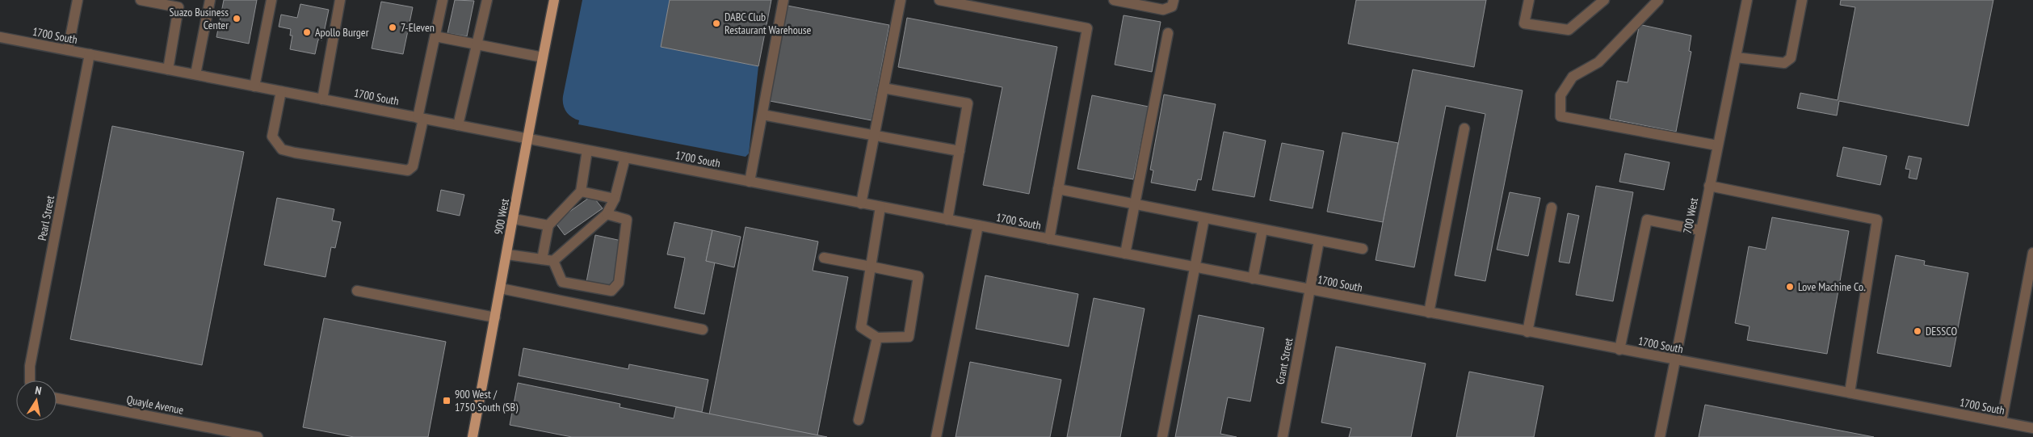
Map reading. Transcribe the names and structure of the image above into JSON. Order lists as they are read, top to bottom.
{
  "streets": {
    "main road": ["900 West"],
    "street": [
      "1700 South",
      "700 West",
      "Pearl Street",
      "Grant Street",
      "Quayle Avenue"
    ]
  },
  "crossings": [
    ["1700 South", "700 West"],
    ["1700 South", "900 West"],
    ["1700 South", "Pearl Street"],
    ["1700 South", "Grant Street"]
  ],
  "places": {
    "other": [
      "Suazo Business Center",
      "DABC Club Restaurant Warehouse",
      "7-Eleven",
      "Apollo Burger",
      "Love Machine Co.",
      "DESSCO"
    ],
    "transit": ["900 West / 1750 South (SB)"]
  },
  "north": "top"
}
